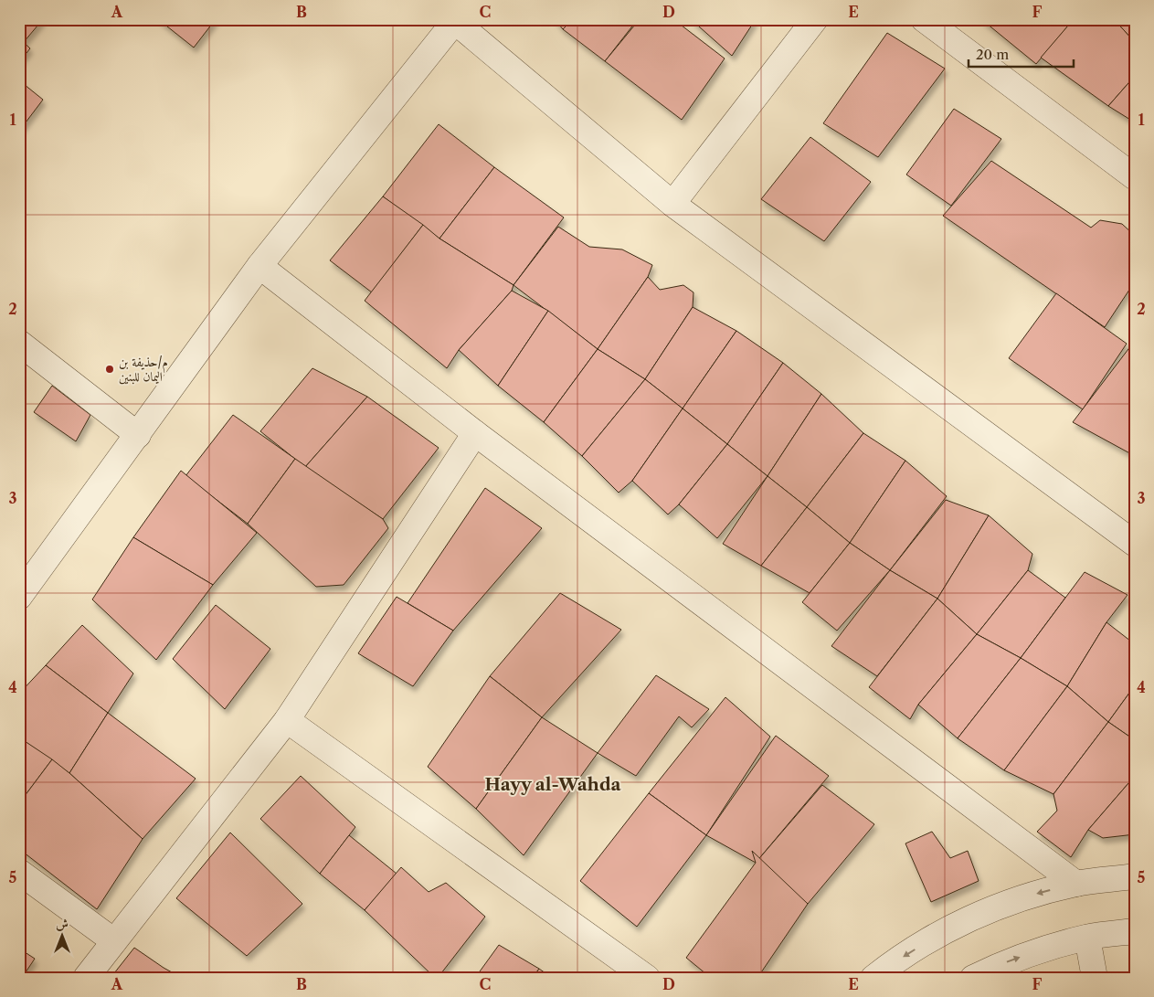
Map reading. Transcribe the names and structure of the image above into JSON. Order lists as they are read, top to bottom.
{
  "districts": ["Hayy al-Wahda"],
  "places": ["م/حذيفة بن اليمان للبنين"],
  "scale_bar": "20 m",
  "north": "top",
  "grid": {
    "columns": [
      "A",
      "B",
      "C",
      "D",
      "E",
      "F"
    ],
    "rows": [
      "1",
      "2",
      "3",
      "4",
      "5"
    ]
  }
}
